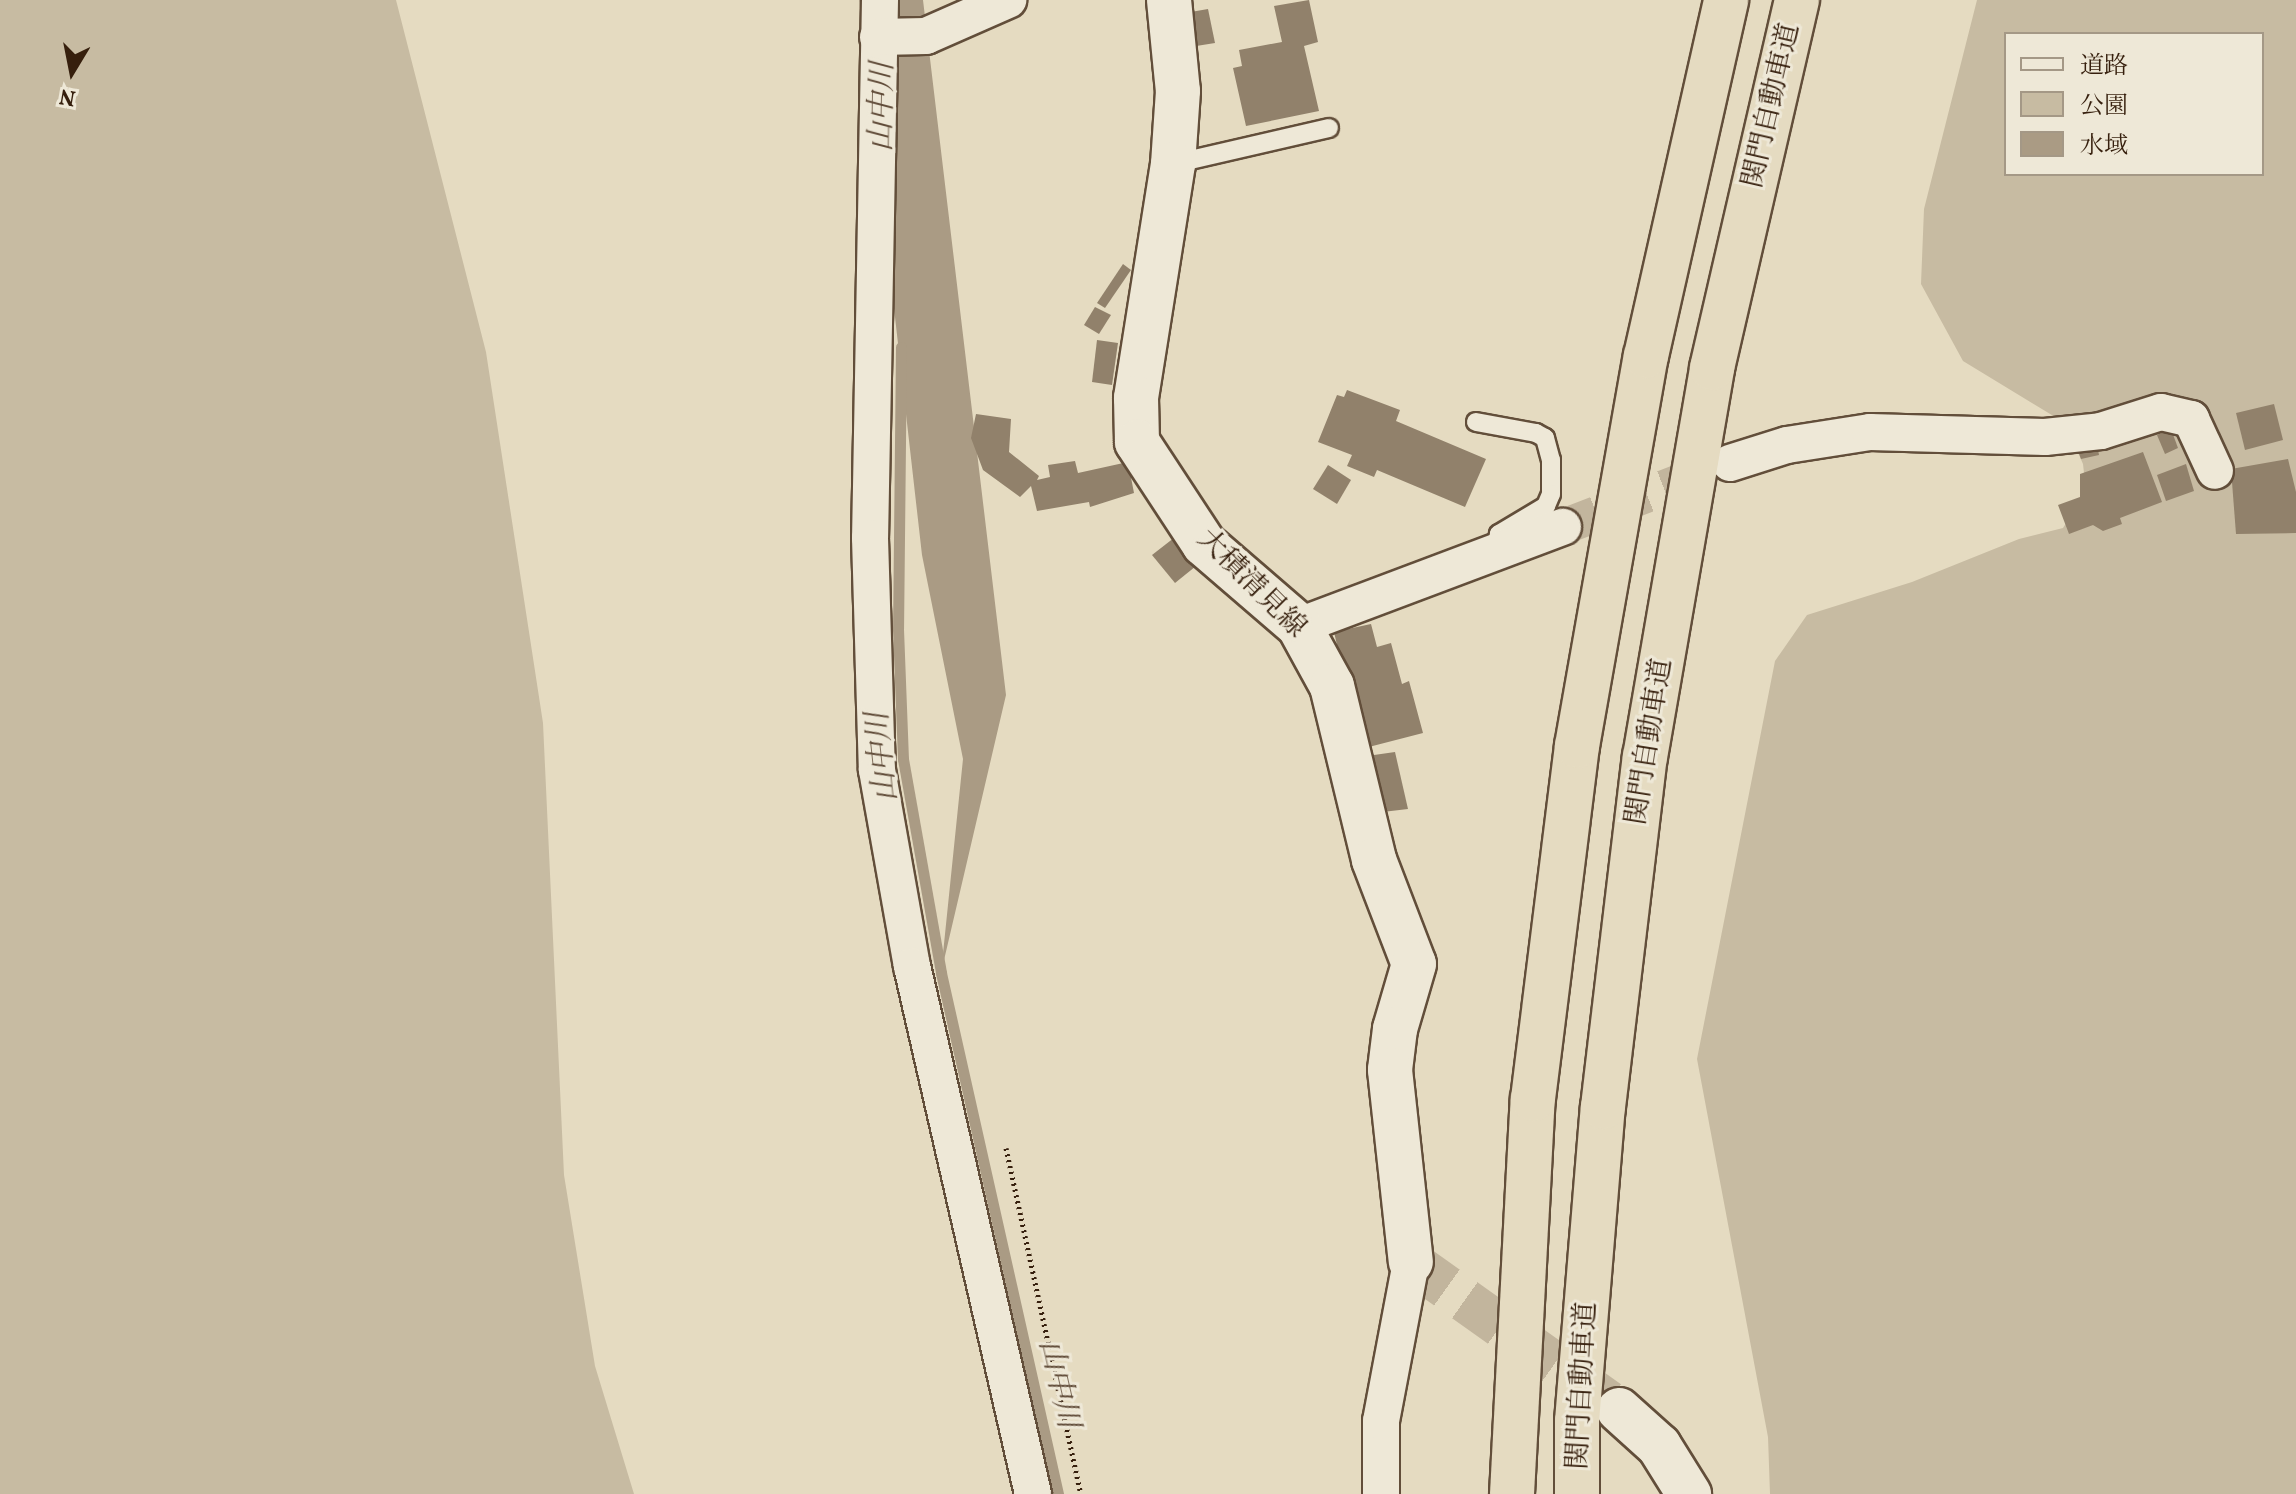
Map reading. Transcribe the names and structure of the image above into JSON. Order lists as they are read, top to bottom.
{
  "streets": {
    "highway": ["関門自動車道"],
    "main road": ["大積清見線"]
  },
  "water": ["山中川"],
  "legend": ["道路", "公園", "水域"],
  "north": "bottom"
}
